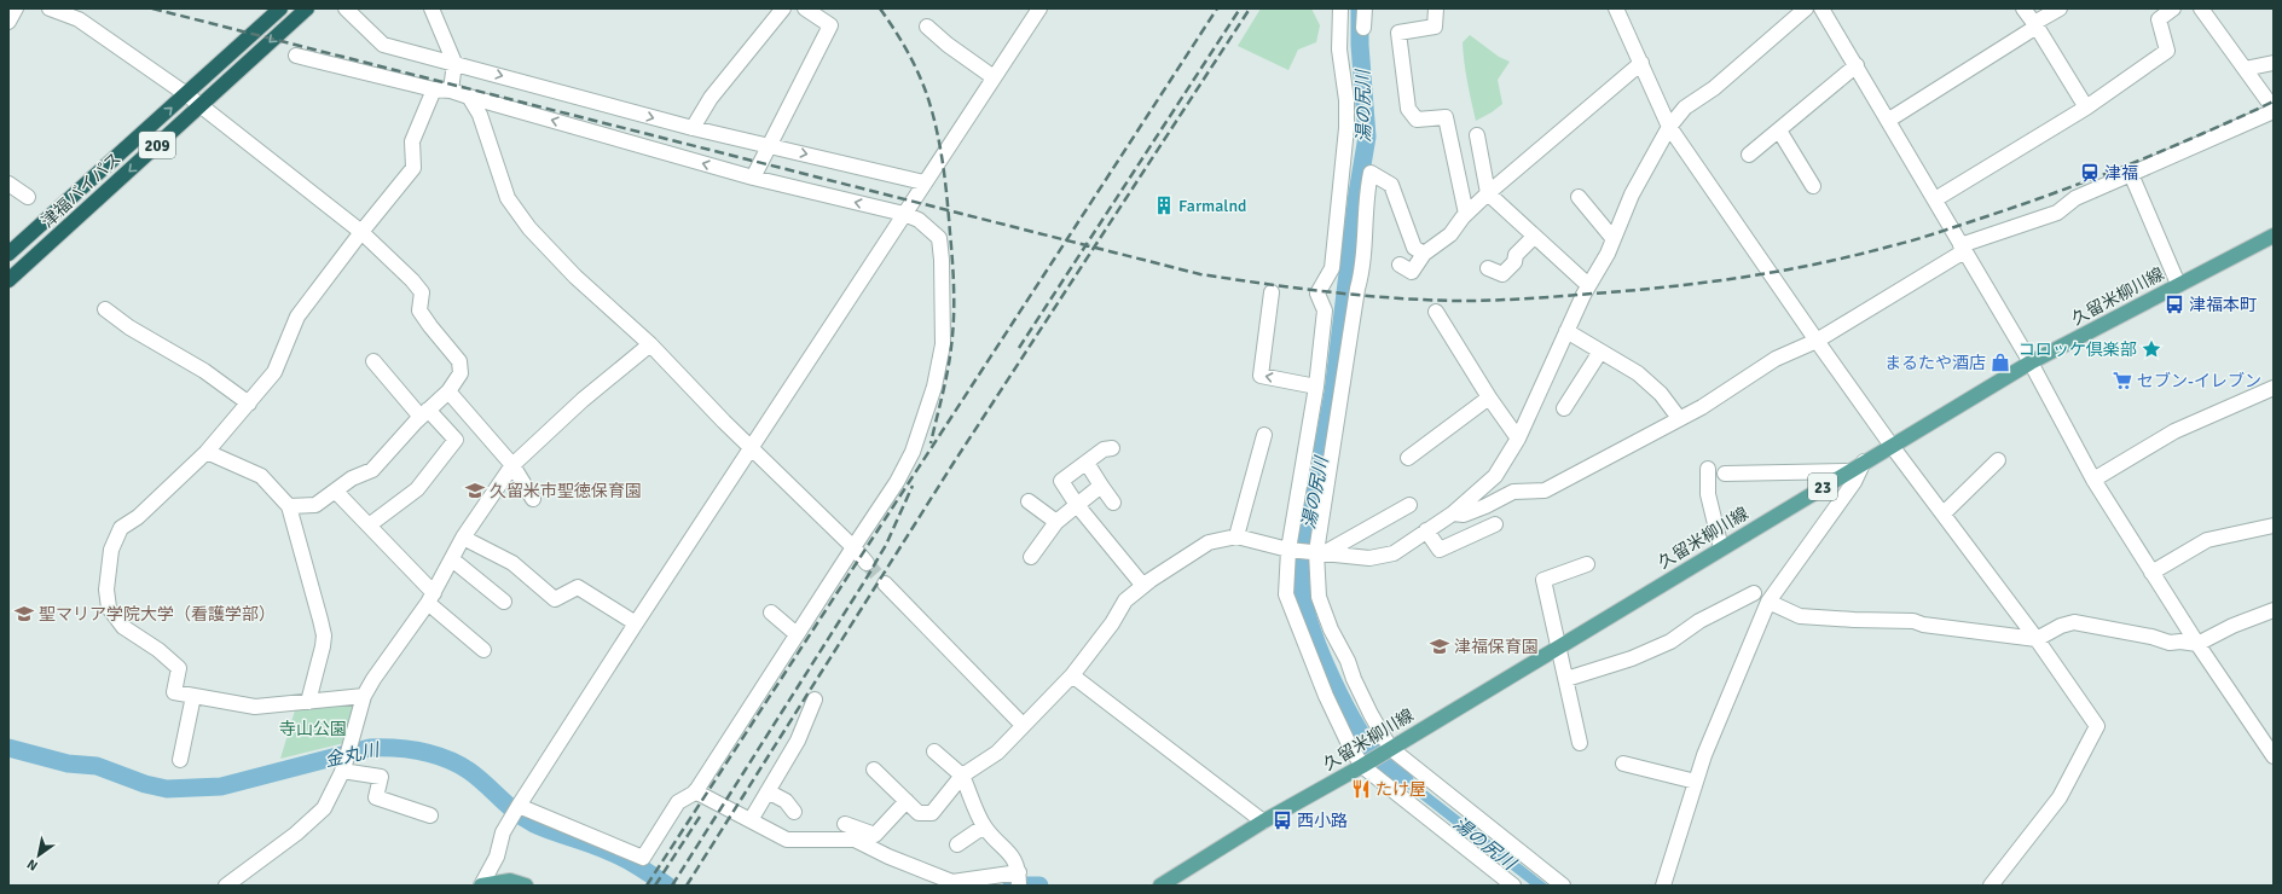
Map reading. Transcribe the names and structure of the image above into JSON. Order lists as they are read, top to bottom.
{
  "streets": {
    "highway": ["209", "津福バイパス"],
    "main road": ["久留米柳川線", "23"]
  },
  "water": ["湯の尻川", "金丸川"],
  "parks": ["寺山公園"],
  "places": {
    "station": ["津福"],
    "building": ["Farmalnd"],
    "bus stop": ["津福本町", "西小路"],
    "place": ["コロッケ倶楽部"],
    "shop": ["まるたや酒店"],
    "supermarket": ["セブン-イレブン"],
    "school or university": ["久留米市聖徳保育園", "聖マリア学院大学（看護学部）", "津福保育園"],
    "restaurant": ["たけ屋"]
  },
  "north": "bottom left"
}
